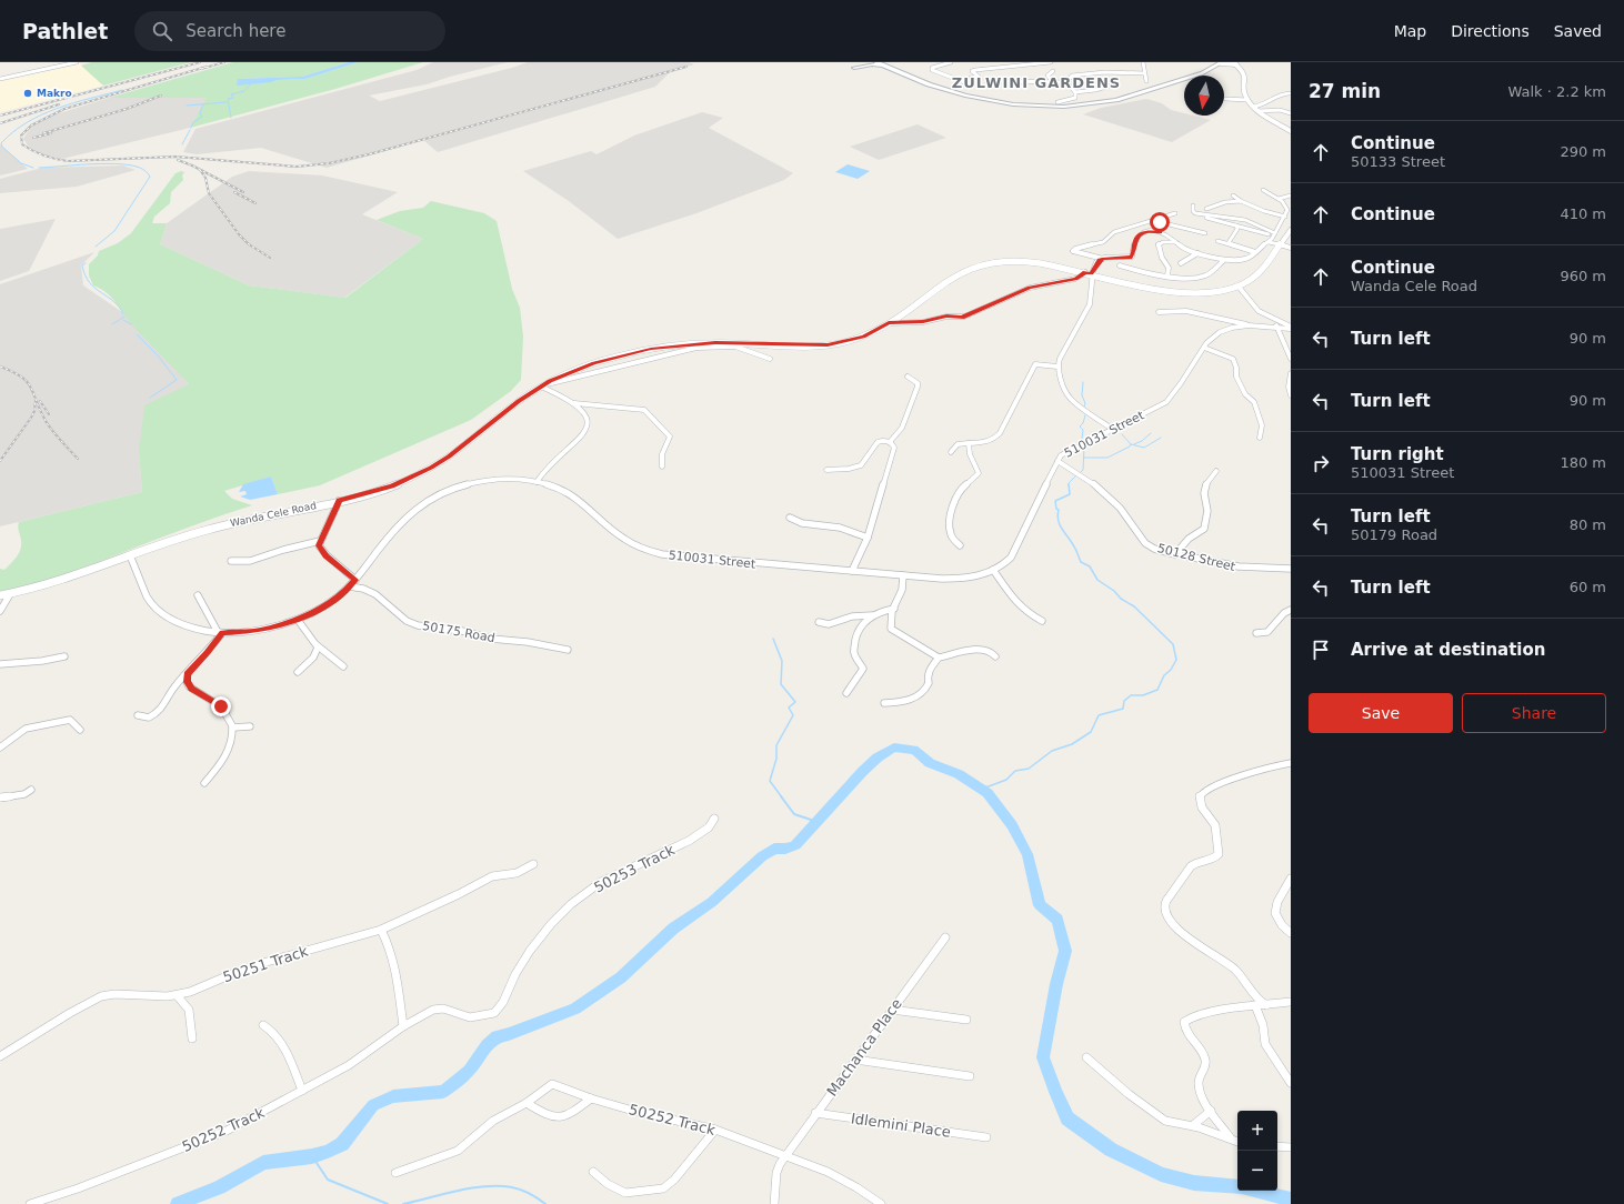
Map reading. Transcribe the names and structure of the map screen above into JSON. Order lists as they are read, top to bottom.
{
  "streets": {
    "street": [
      "510031 Street",
      "Wanda Cele Road",
      "50128 Street",
      "50175 Road",
      "50253 Track",
      "50251 Track",
      "Machanca Place",
      "50252 Track",
      "Idlemini Place"
    ]
  },
  "crossings": [
    ["510031 Street", "Wanda Cele Road"],
    ["510031 Street", "50128 Street"],
    ["510031 Street", "50175 Road"],
    ["50253 Track", "50252 Track"],
    ["Machanca Place", "50252 Track"],
    ["Machanca Place", "Idlemini Place"]
  ],
  "districts": ["ZULWINI GARDENS"],
  "places": ["Makro"],
  "north": "bottom",
  "page": {
    "header": "Pathlet",
    "search": "Search here",
    "nav": ["Map", "Directions", "Saved"],
    "heading": ["27 min", "Walk · 2.2 km"],
    "list": [
      ["Continue", "50133 Street", "290 m"],
      ["Continue", "410 m"],
      ["Continue", "Wanda Cele Road", "960 m"],
      ["Turn left", "90 m"],
      ["Turn left", "90 m"],
      ["Turn right", "510031 Street", "180 m"],
      ["Turn left", "50179 Road", "80 m"],
      ["Turn left", "60 m"],
      "Arrive at destination"
    ],
    "buttons": ["Save", "Share"],
    "map_buttons": ["+", "−"]
  }
}
